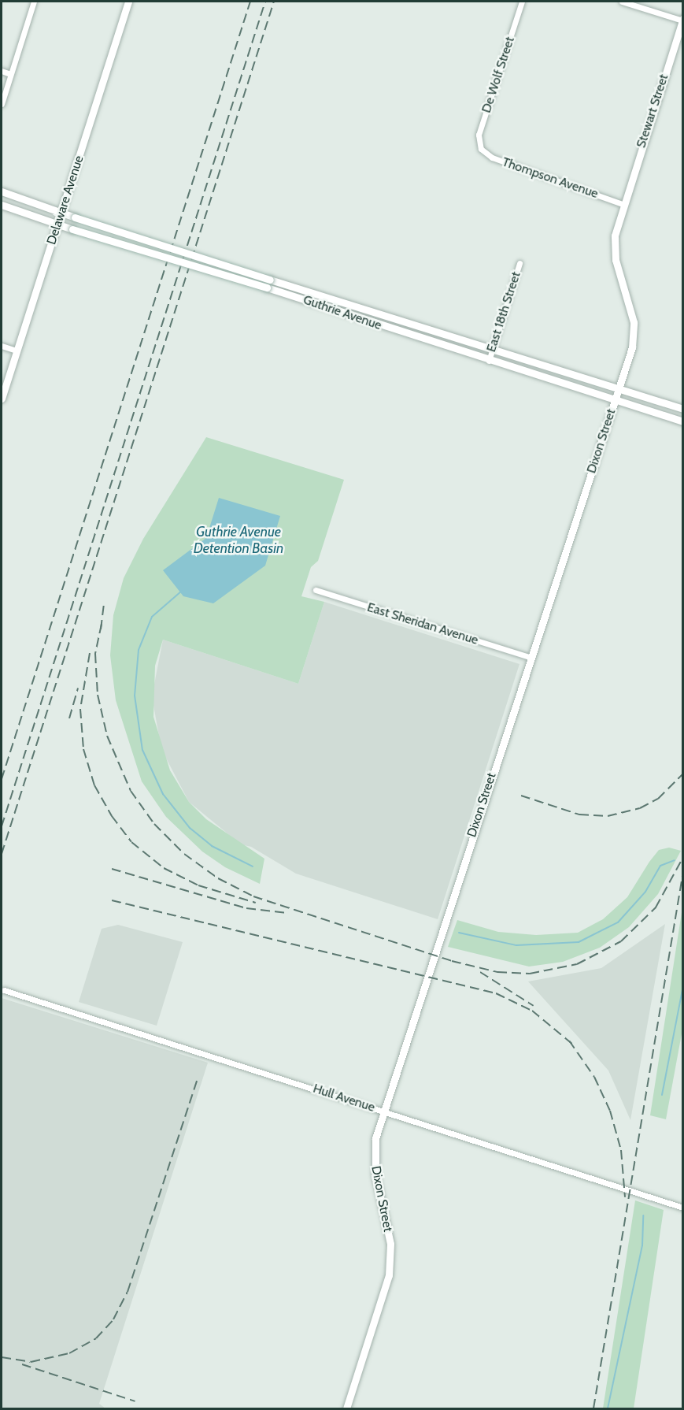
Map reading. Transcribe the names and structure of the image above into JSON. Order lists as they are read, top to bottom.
{
  "streets": {
    "main road": [
      "Stewart Street",
      "Delaware Avenue",
      "Guthrie Avenue",
      "Dixon Street"
    ],
    "street": [
      "De Wolf Street",
      "Thompson Avenue",
      "East 18th Street",
      "East Sheridan Avenue",
      "Hull Avenue"
    ]
  },
  "crossings": [
    ["De Wolf Street", "Thompson Avenue"],
    ["Stewart Street", "Thompson Avenue"],
    ["Stewart Street", "Dixon Street"],
    ["Thompson Avenue", "Dixon Street"],
    ["Delaware Avenue", "Guthrie Avenue"],
    ["East 18th Street", "Guthrie Avenue"],
    ["Guthrie Avenue", "Dixon Street"],
    ["Dixon Street", "East Sheridan Avenue"],
    ["Dixon Street", "Hull Avenue"]
  ],
  "water": ["Guthrie Avenue Detention Basin"]
}
